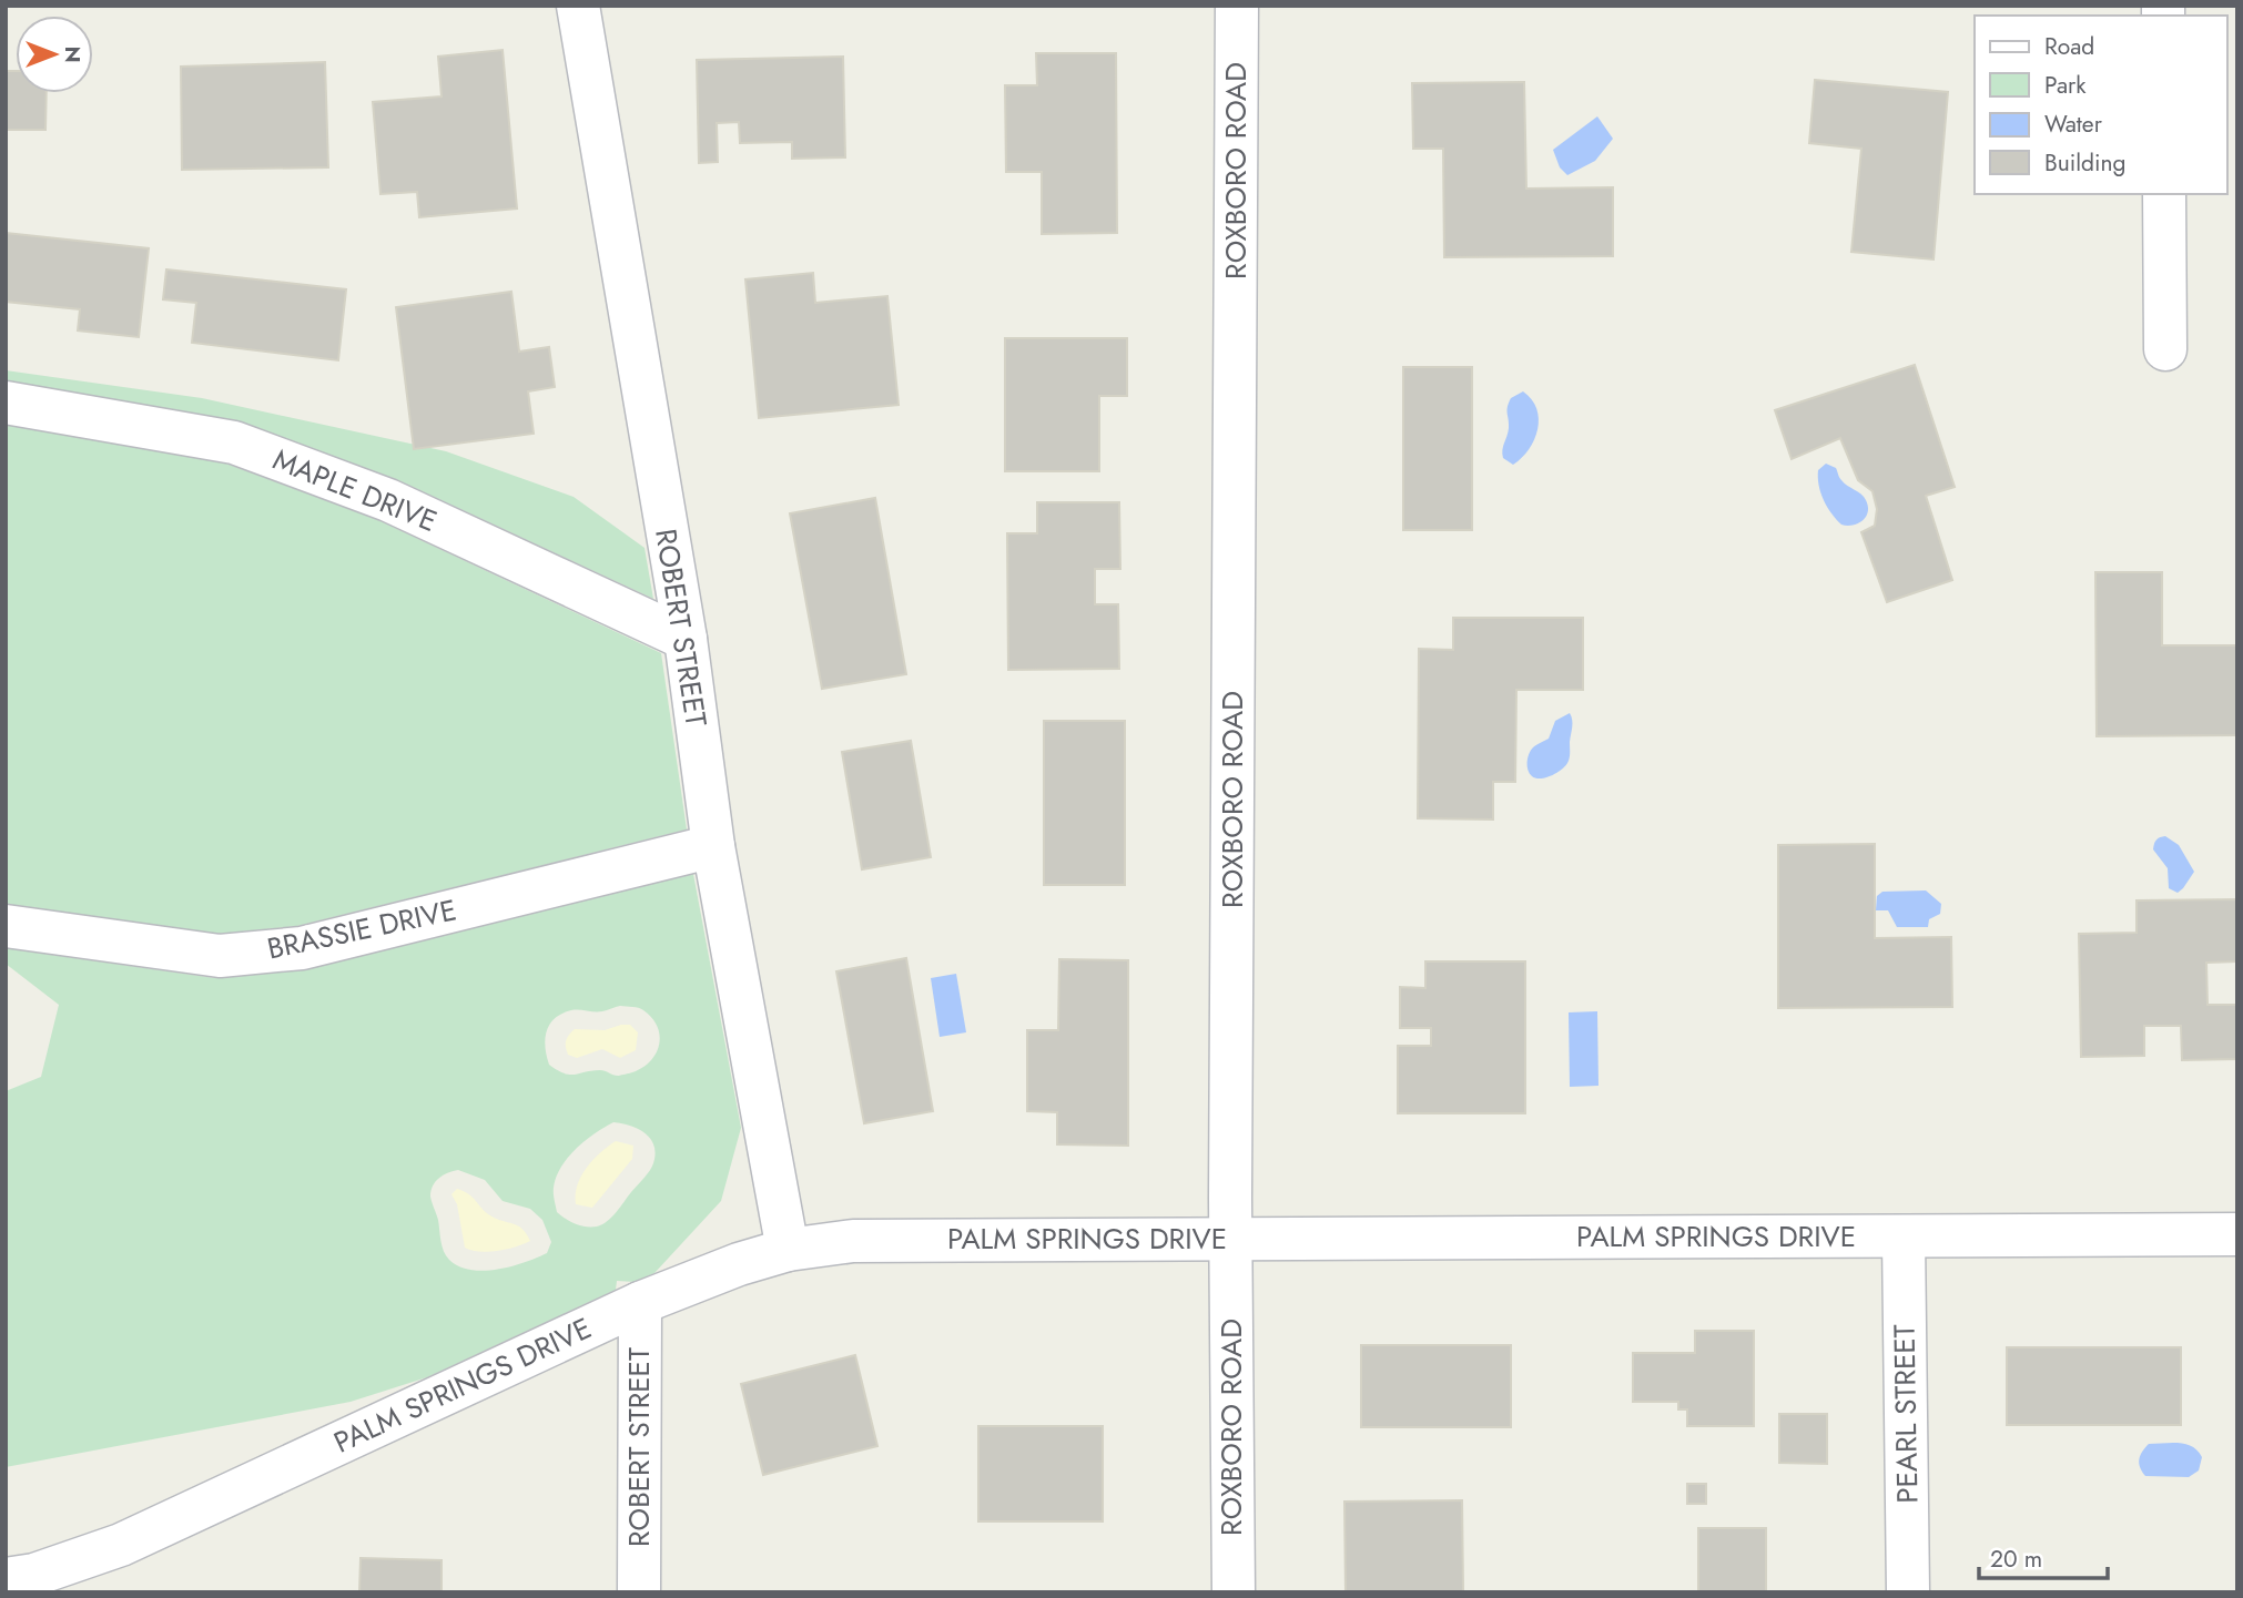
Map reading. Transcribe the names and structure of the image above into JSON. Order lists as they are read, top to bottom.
{
  "streets": {
    "street": [
      "ROXBORO ROAD",
      "MAPLE DRIVE",
      "ROBERT STREET",
      "BRASSIE DRIVE",
      "PALM SPRINGS DRIVE",
      "PEARL STREET"
    ]
  },
  "crossings": [
    ["ROXBORO ROAD", "PALM SPRINGS DRIVE"],
    ["MAPLE DRIVE", "ROBERT STREET"],
    ["ROBERT STREET", "BRASSIE DRIVE"],
    ["ROBERT STREET", "PALM SPRINGS DRIVE"],
    ["PALM SPRINGS DRIVE", "PEARL STREET"]
  ],
  "legend": [
    "Road",
    "Park",
    "Water",
    "Building"
  ],
  "scale_bar": "20 m",
  "north": "right"
}
